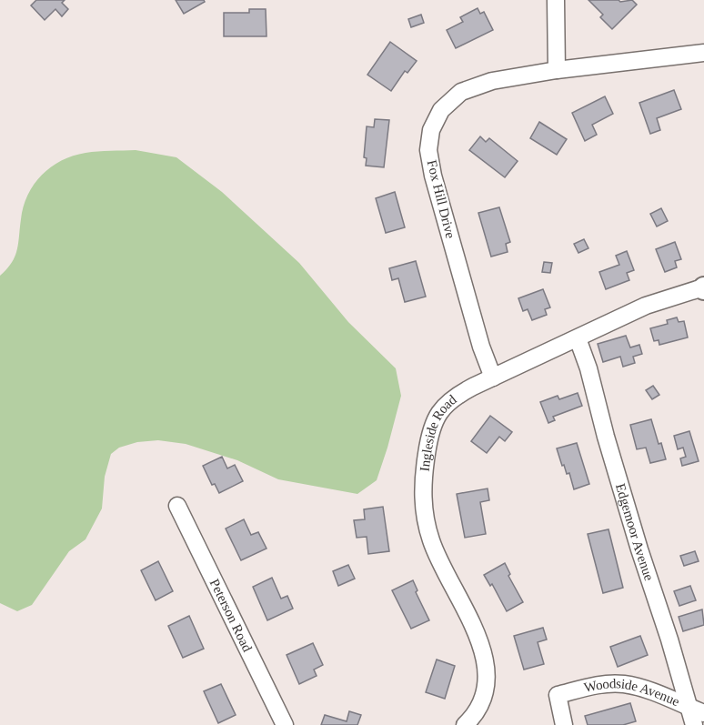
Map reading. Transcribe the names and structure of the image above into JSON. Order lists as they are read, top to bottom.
{
  "streets": {
    "street": [
      "Fox Hill Drive",
      "Ingleside Road",
      "Edgemoor Avenue",
      "Peterson Road",
      "Woodside Avenue"
    ]
  },
  "crossings": [
    ["Fox Hill Drive", "Ingleside Road"],
    ["Ingleside Road", "Edgemoor Avenue"],
    ["Edgemoor Avenue", "Woodside Avenue"]
  ]
}
